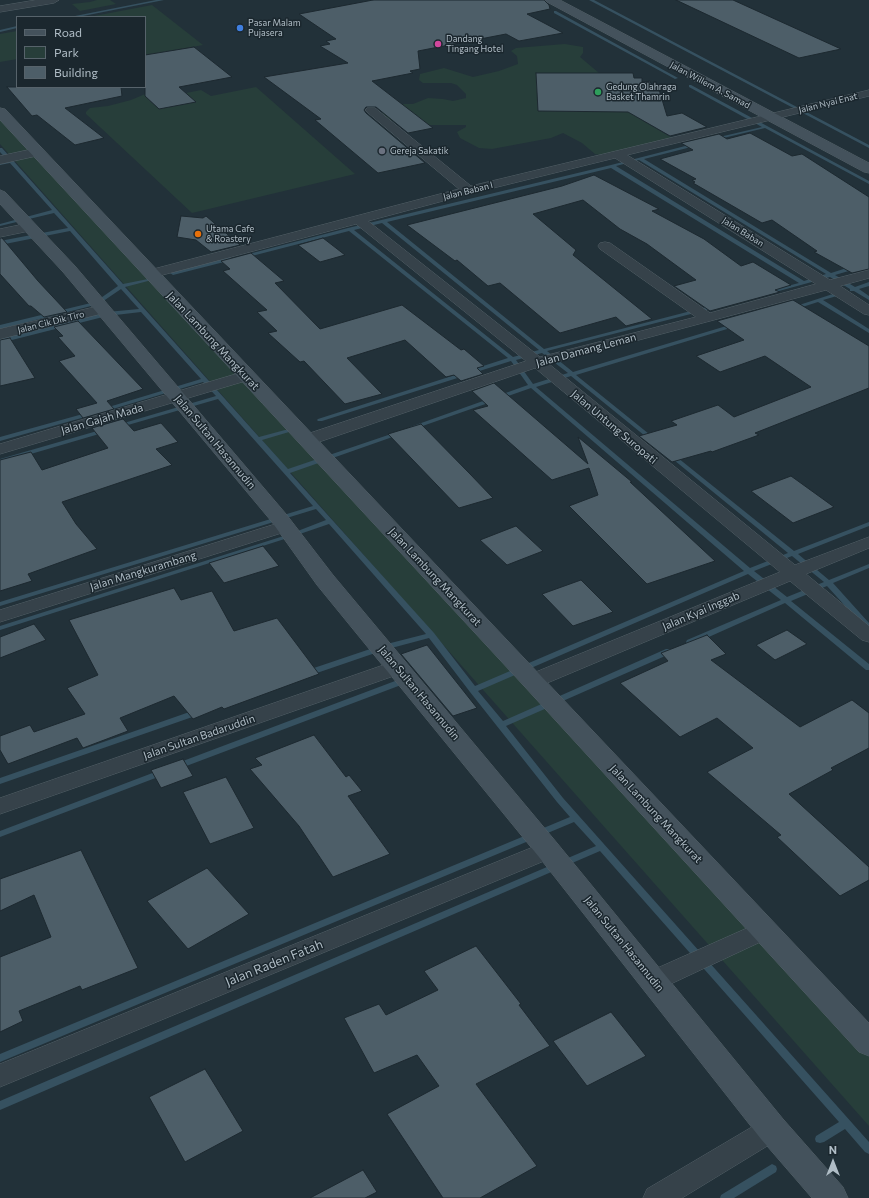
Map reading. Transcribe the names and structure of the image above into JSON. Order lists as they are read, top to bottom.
{
  "streets": {
    "street": [
      "Jalan Willem A. Samad",
      "Jalan Nyai Enat",
      "Jalan Baban I",
      "Jalan Baban",
      "Jalan Cik Dik Tiro",
      "Jalan Lambung Mangkurat",
      "Jalan Damang Leman",
      "Jalan Gajah Mada",
      "Jalan Untung Suropati",
      "Jalan Sultan Hasannudin",
      "Jalan Mangkurambang",
      "Jalan Kyai Inggab",
      "Jalan Sultan Badaruddin",
      "Jalan Raden Fatah"
    ]
  },
  "crossings": [
    ["Jalan Willem A. Samad", "Jalan Nyai Enat"],
    ["Jalan Willem A. Samad", "Jalan Baban I"],
    ["Jalan Nyai Enat", "Jalan Baban I"],
    ["Jalan Baban I", "Jalan Baban"],
    ["Jalan Baban I", "Jalan Lambung Mangkurat"],
    ["Jalan Baban I", "Jalan Untung Suropati"],
    ["Jalan Baban", "Jalan Damang Leman"],
    ["Jalan Cik Dik Tiro", "Jalan Sultan Hasannudin"],
    ["Jalan Lambung Mangkurat", "Jalan Damang Leman"],
    ["Jalan Lambung Mangkurat", "Jalan Gajah Mada"],
    ["Jalan Lambung Mangkurat", "Jalan Kyai Inggab"],
    ["Jalan Damang Leman", "Jalan Untung Suropati"],
    ["Jalan Gajah Mada", "Jalan Sultan Hasannudin"],
    ["Jalan Untung Suropati", "Jalan Kyai Inggab"],
    ["Jalan Sultan Hasannudin", "Jalan Mangkurambang"],
    ["Jalan Sultan Hasannudin", "Jalan Sultan Badaruddin"],
    ["Jalan Sultan Hasannudin", "Jalan Raden Fatah"]
  ],
  "places": [
    "Pasar Malam Pujasera",
    "Dandang Tingang Hotel",
    "Gedung Olahraga Basket Thamrin",
    "Gereja Sakatik",
    "Utama Cafe & Roastery"
  ],
  "legend": ["Road", "Park", "Building"],
  "north": "top"
}
